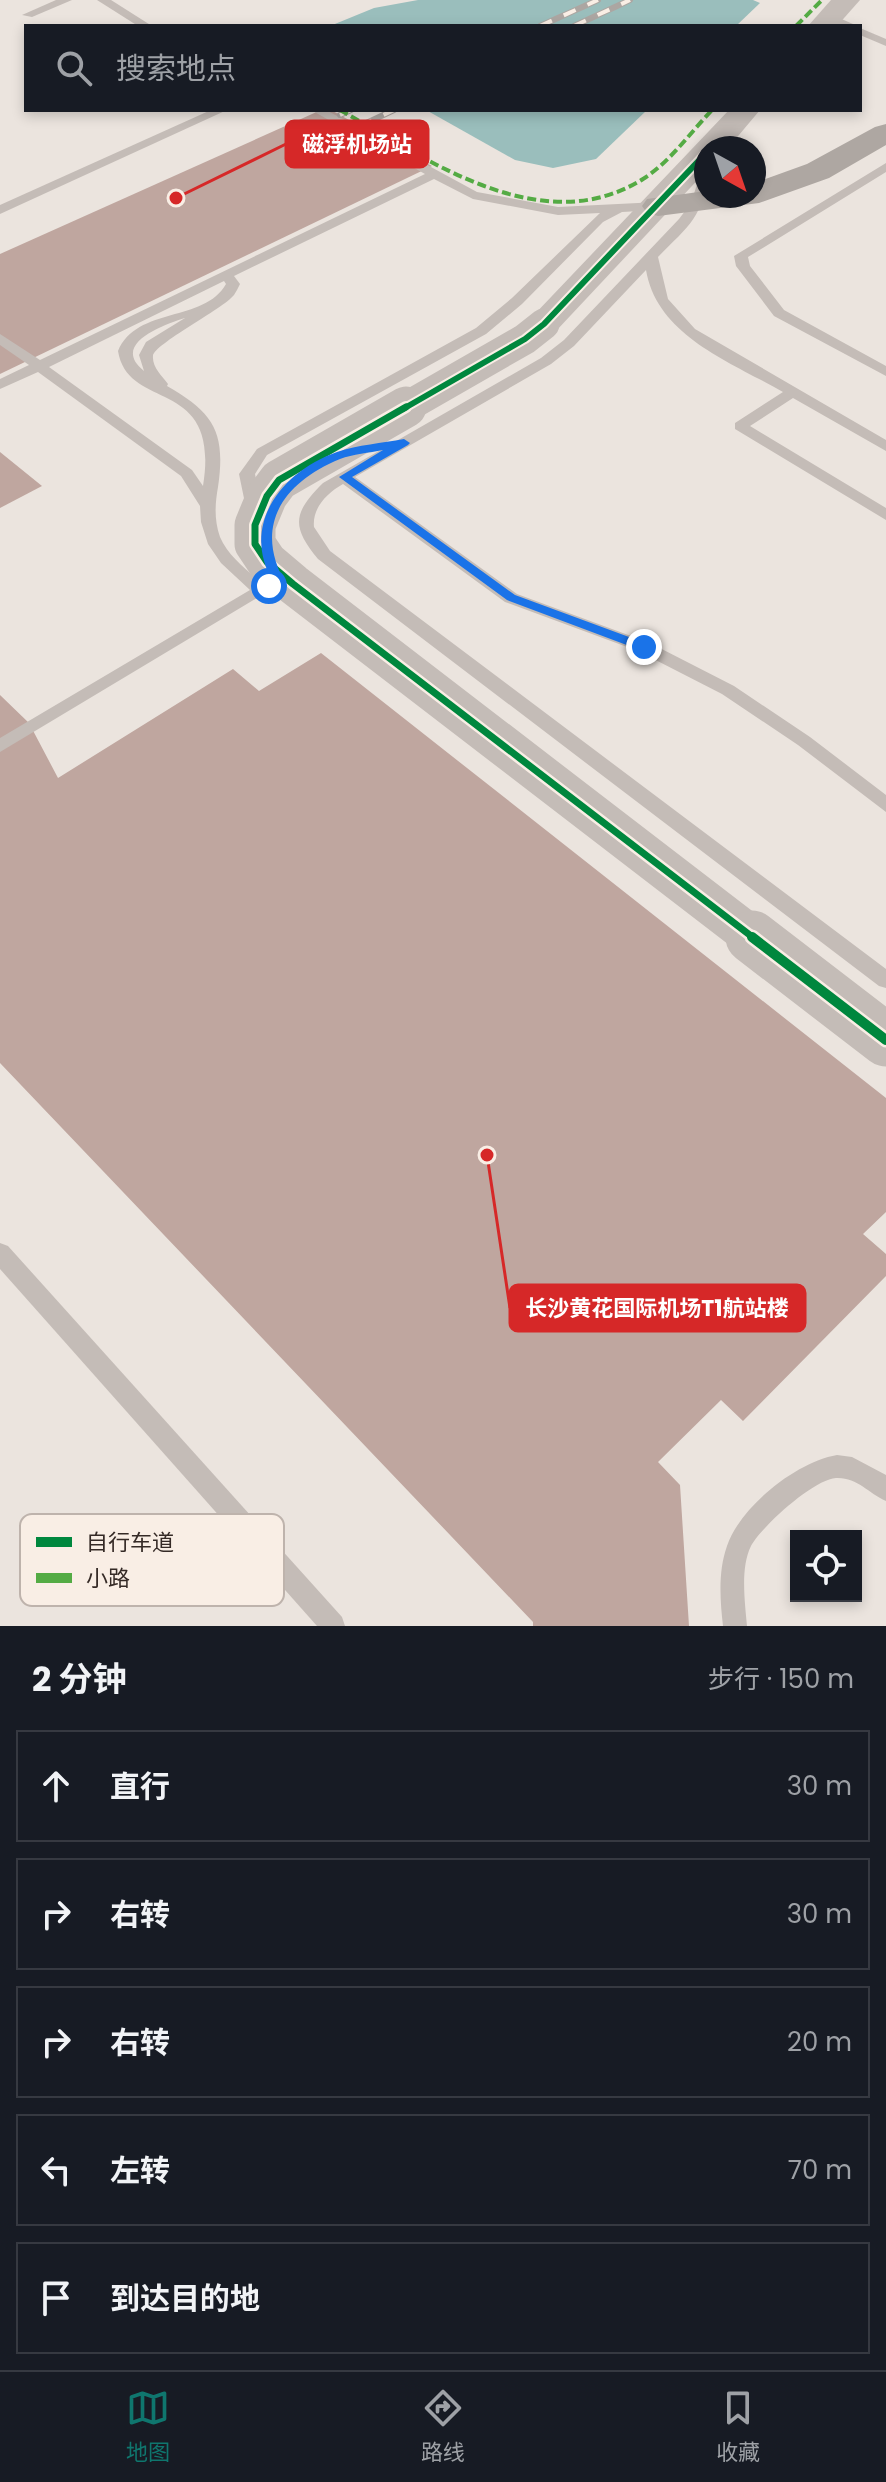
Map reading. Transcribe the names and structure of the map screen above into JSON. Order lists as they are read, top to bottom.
{
  "places": ["磁浮机场站", "长沙黄花国际机场T1航站楼"],
  "legend": ["自行车道", "小路"],
  "north": "bottom right",
  "page": {
    "search": "搜索地点",
    "heading": ["2 分钟", "步行 · 150 m"],
    "list": [
      ["直行", "30 m"],
      ["右转", "30 m"],
      ["右转", "20 m"],
      ["左转", "70 m"],
      "到达目的地"
    ],
    "nav": ["地图", "路线", "收藏"]
  }
}
